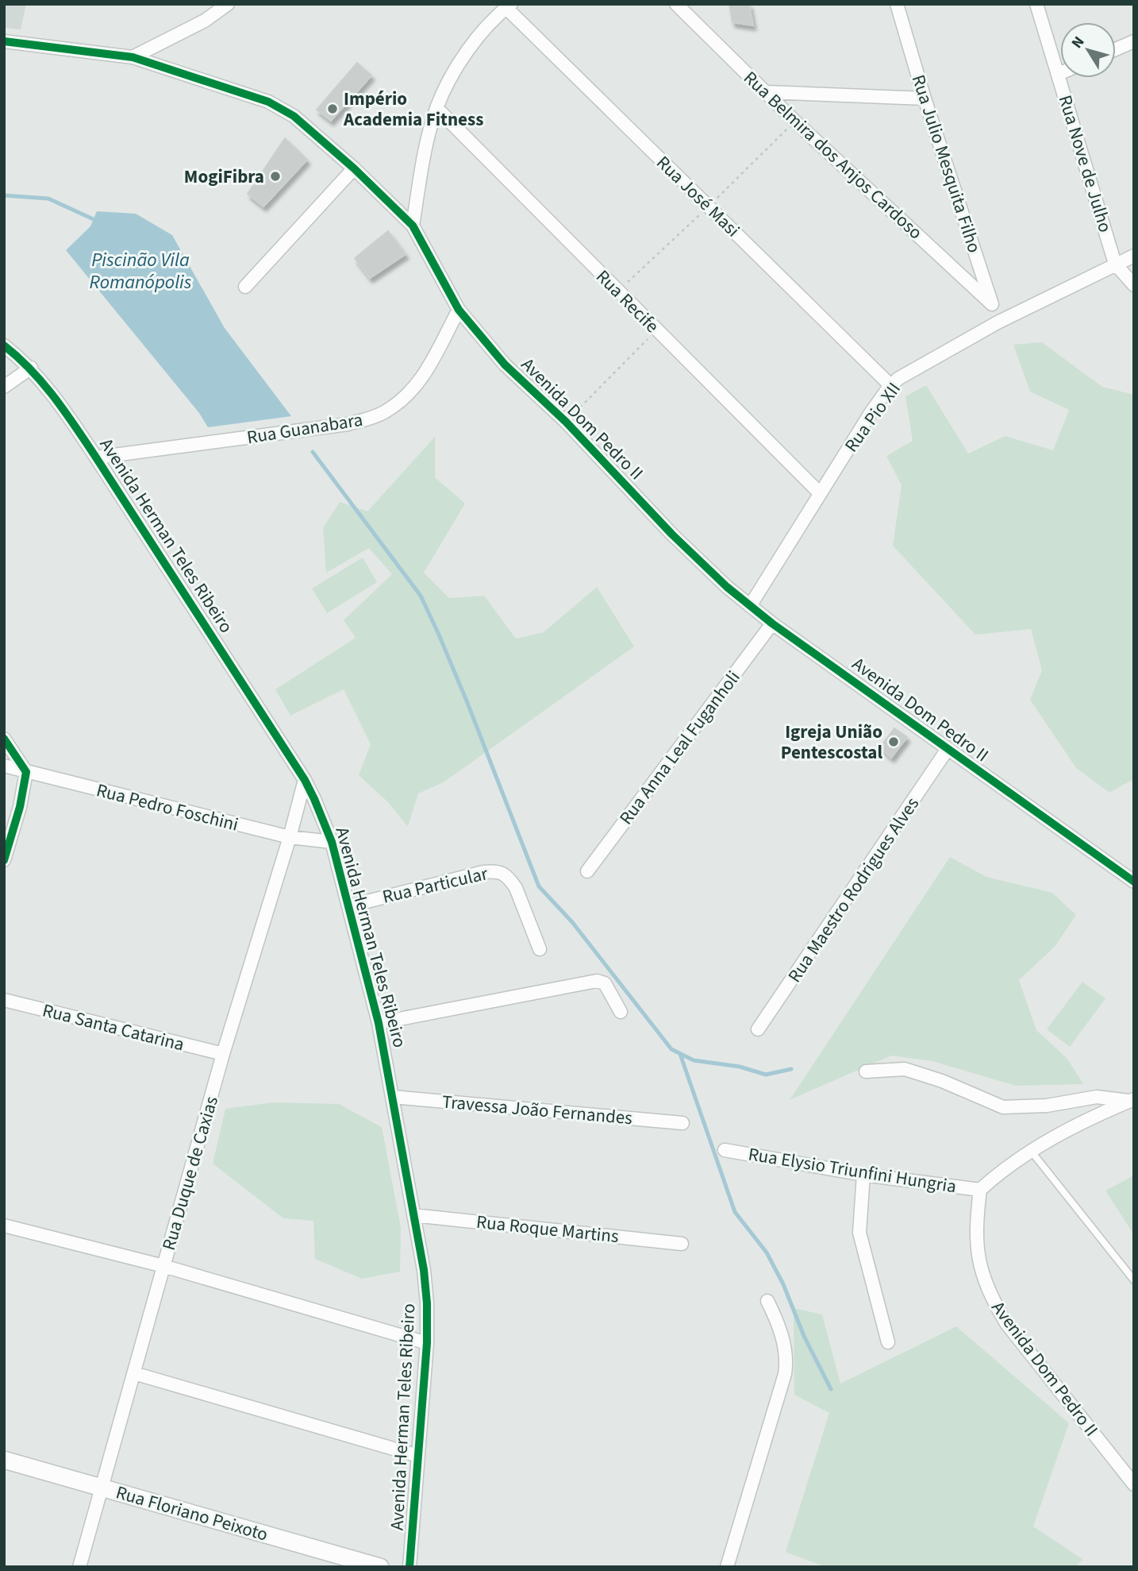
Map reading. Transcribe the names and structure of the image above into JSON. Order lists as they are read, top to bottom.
{
  "streets": {
    "street": [
      "Rua Belmira dos Anjos Cardoso",
      "Rua Julio Mesquita Filho",
      "Rua Nove de Julho",
      "Rua José Masi",
      "Rua Recife",
      "Rua Pio XII",
      "Avenida Dom Pedro II",
      "Rua Guanabara",
      "Avenida Herman Teles Ribeiro",
      "Rua Anna Leal Fuganholi",
      "Rua Pedro Foschini",
      "Rua Particular",
      "Rua Maestro Rodrigues Alves",
      "Rua Santa Catarina",
      "Travessa João Fernandes",
      "Rua Elysio Triunfini Hungria",
      "Rua Duque de Caxias",
      "Rua Roque Martins",
      "Rua Floriano Peixoto"
    ]
  },
  "crossings": [
    ["Rua Belmira dos Anjos Cardoso", "Rua Julio Mesquita Filho"],
    ["Rua Julio Mesquita Filho", "Rua Pio XII"],
    ["Rua Nove de Julho", "Rua Pio XII"],
    ["Rua José Masi", "Rua Pio XII"],
    ["Rua Recife", "Rua Pio XII"],
    ["Rua Pio XII", "Avenida Dom Pedro II"],
    ["Avenida Dom Pedro II", "Rua Guanabara"],
    ["Avenida Dom Pedro II", "Rua Anna Leal Fuganholi"],
    ["Avenida Dom Pedro II", "Rua Maestro Rodrigues Alves"],
    ["Avenida Dom Pedro II", "Rua Elysio Triunfini Hungria"],
    ["Rua Guanabara", "Avenida Herman Teles Ribeiro"],
    ["Avenida Herman Teles Ribeiro", "Rua Pedro Foschini"],
    ["Avenida Herman Teles Ribeiro", "Rua Particular"],
    ["Avenida Herman Teles Ribeiro", "Travessa João Fernandes"],
    ["Avenida Herman Teles Ribeiro", "Rua Duque de Caxias"],
    ["Avenida Herman Teles Ribeiro", "Rua Roque Martins"],
    ["Rua Pedro Foschini", "Rua Duque de Caxias"],
    ["Rua Santa Catarina", "Rua Duque de Caxias"],
    ["Rua Duque de Caxias", "Rua Floriano Peixoto"]
  ],
  "water": ["Piscinão Vila Romanópolis"],
  "places": ["Império Academia Fitness", "MogiFibra", "Igreja União Pentescostal"],
  "north": "top left"
}
